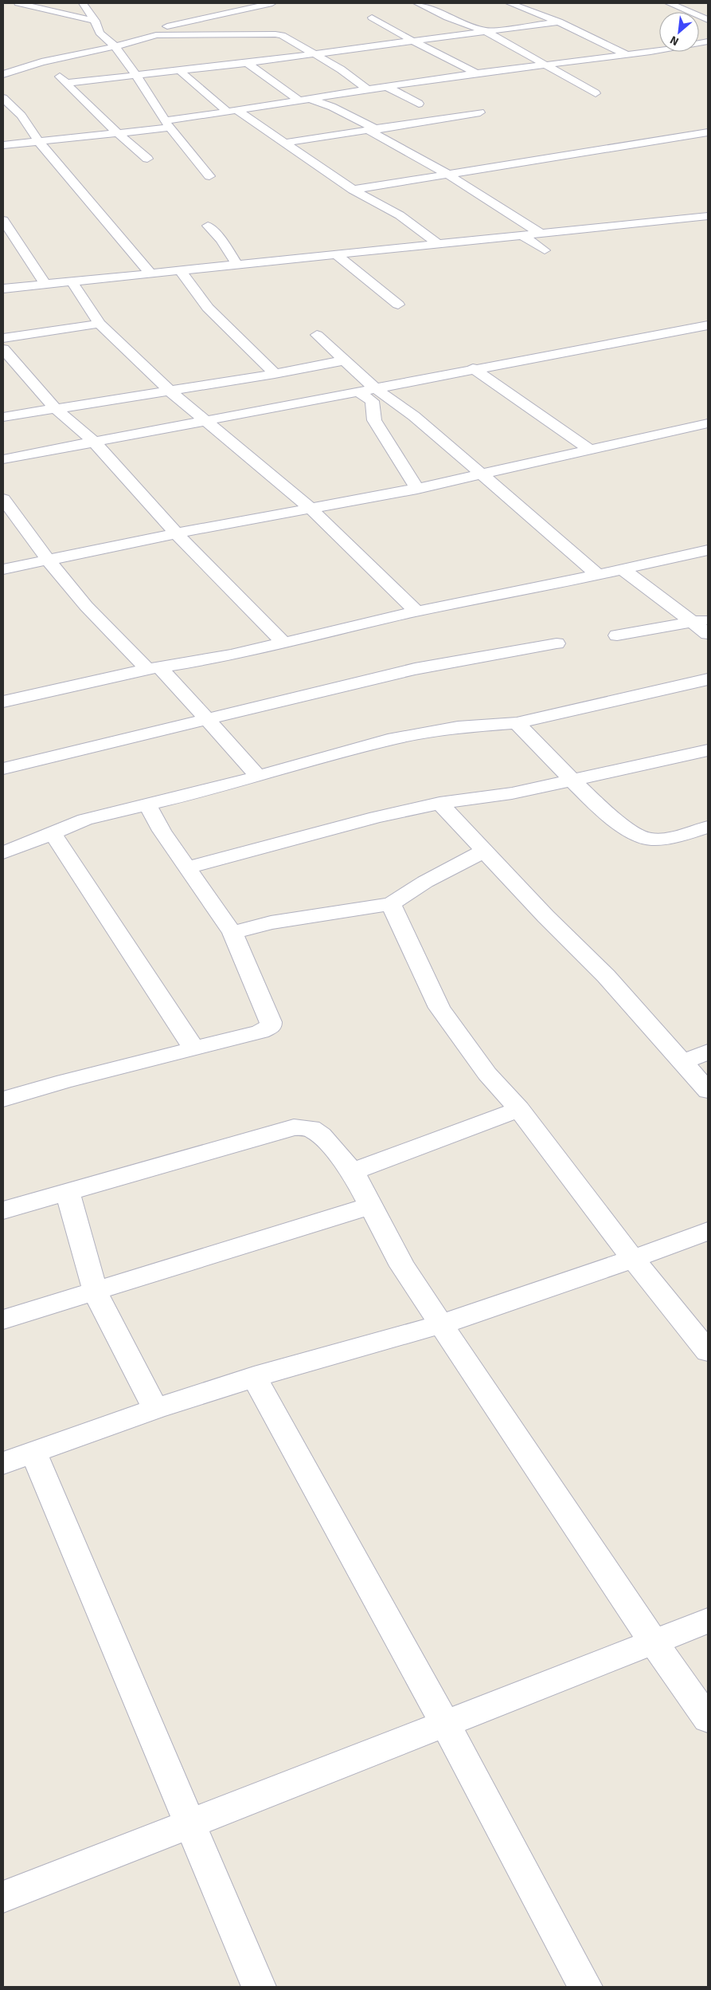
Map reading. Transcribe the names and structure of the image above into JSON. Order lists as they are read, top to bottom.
{
  "north": "bottom left"
}
